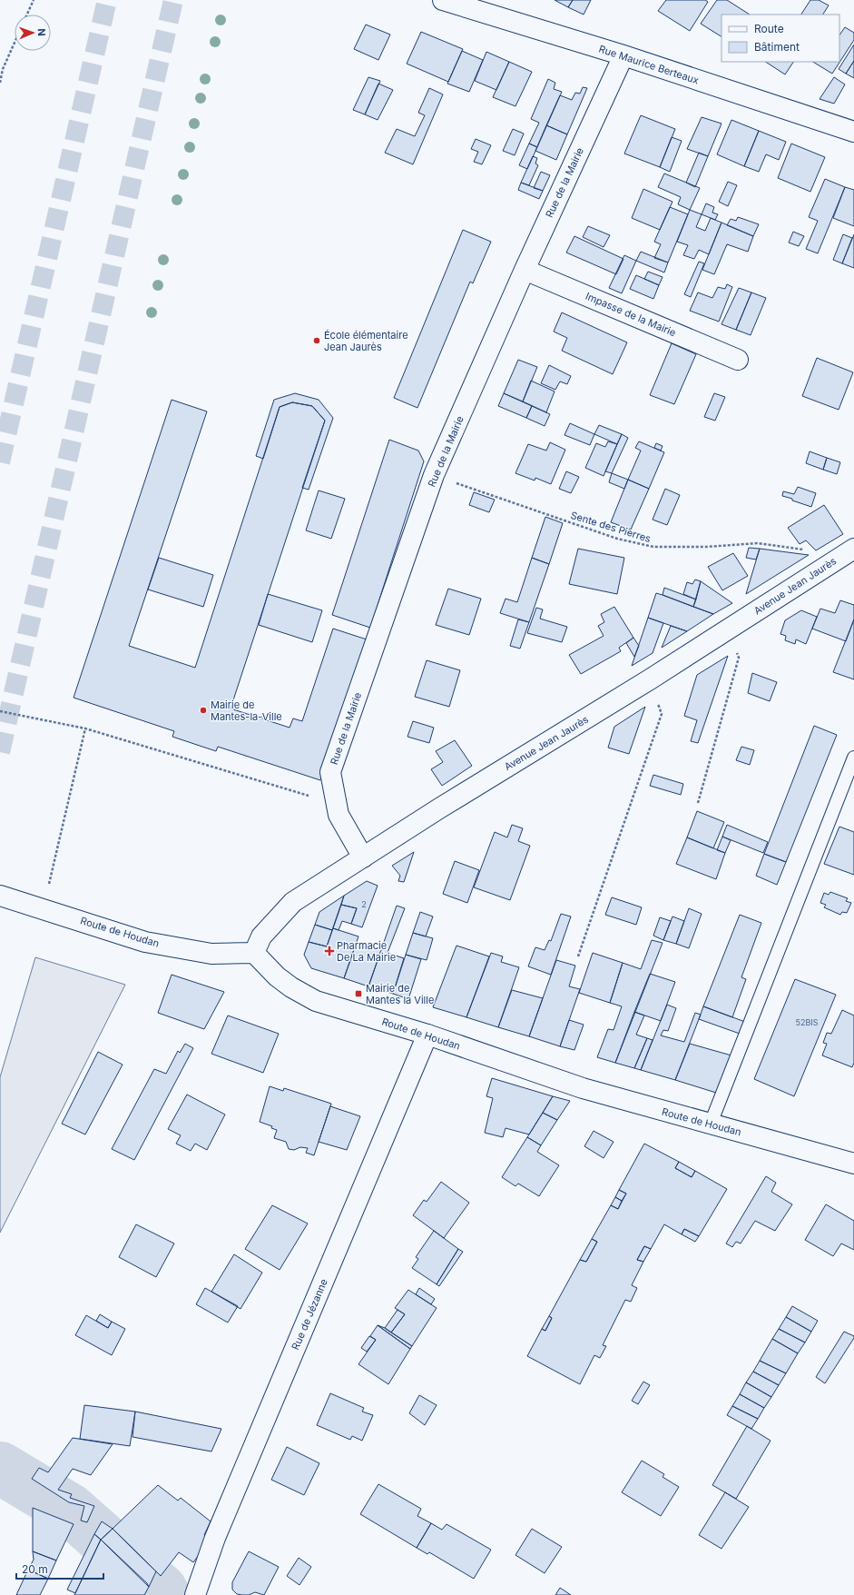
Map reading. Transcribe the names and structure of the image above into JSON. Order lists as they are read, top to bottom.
{
  "streets": {
    "street": [
      "Rue Maurice Berteaux",
      "Rue de la Mairie",
      "Impasse de la Mairie",
      "Avenue Jean Jaurès",
      "Route de Houdan",
      "Rue de Jézanne"
    ],
    "path": ["Sente des Pierres"]
  },
  "crossings": [
    ["Rue Maurice Berteaux", "Rue de la Mairie"],
    ["Rue de la Mairie", "Impasse de la Mairie"],
    ["Rue de la Mairie", "Sente des Pierres"],
    ["Rue de la Mairie", "Avenue Jean Jaurès"],
    ["Sente des Pierres", "Avenue Jean Jaurès"],
    ["Avenue Jean Jaurès", "Route de Houdan"],
    ["Route de Houdan", "Rue de Jézanne"]
  ],
  "places": {
    "other": ["École élémentaire Jean Jaurès", "Mairie de Mantes-la-Ville"],
    "health": ["Pharmacie De La Mairie"],
    "transit": ["Mairie de Mantes la Ville"]
  },
  "house_numbers": ["2", "52BIS"],
  "legend": ["Route", "Bâtiment"],
  "scale_bar": "20 m",
  "north": "right"
}
